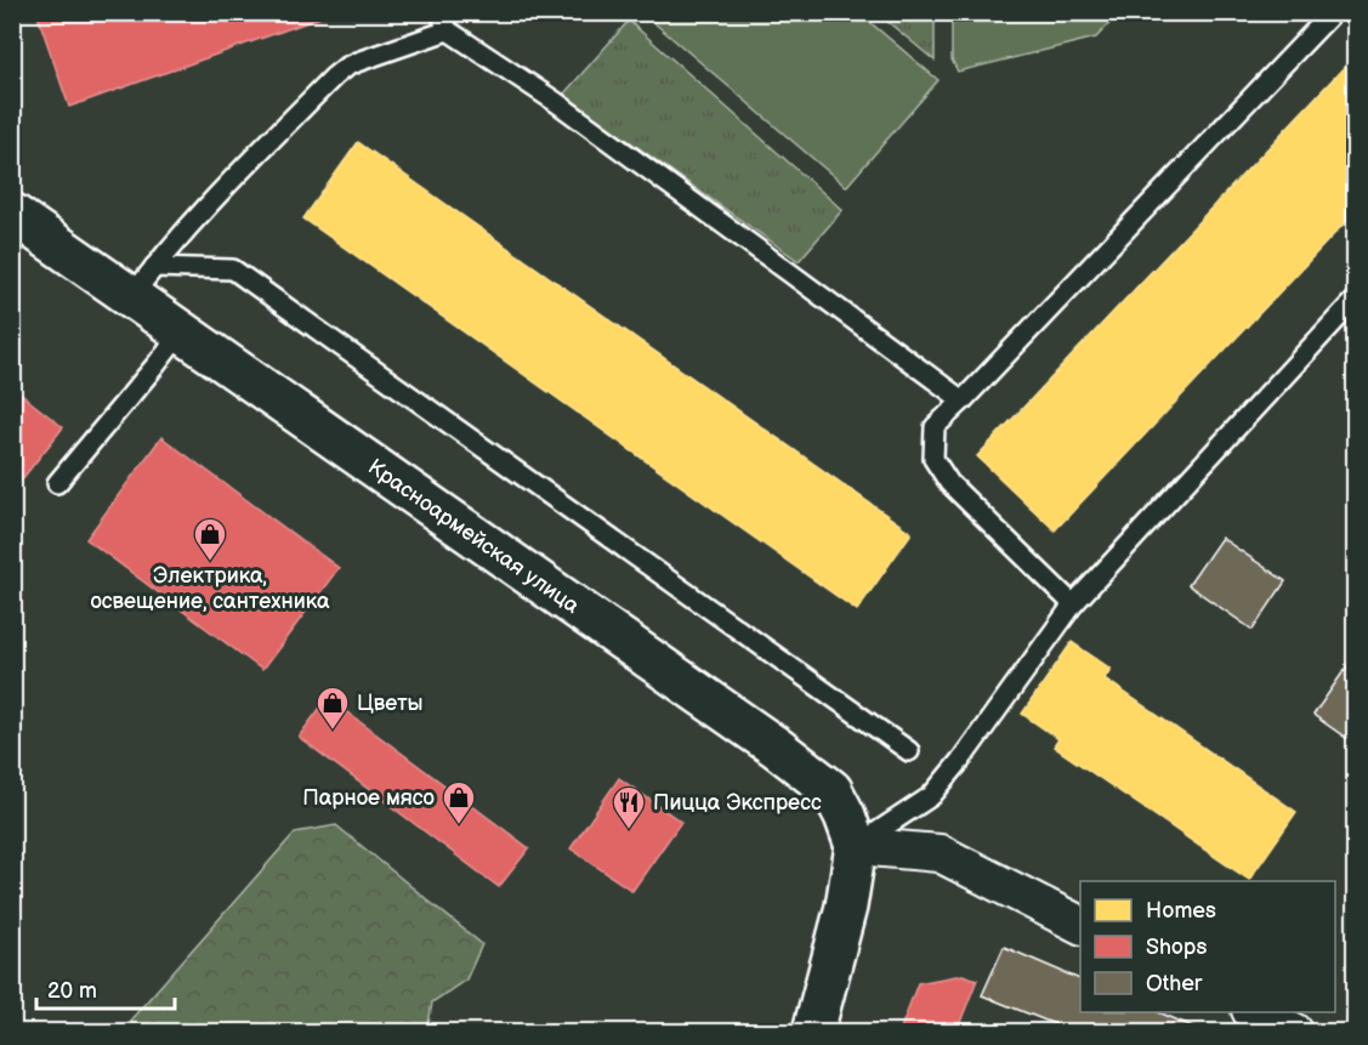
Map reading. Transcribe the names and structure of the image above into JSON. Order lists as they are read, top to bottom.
{
  "streets": {
    "street": ["Красноармейская улица"]
  },
  "places": {
    "shop": ["Электрика, освещение, сантехника", "Цветы", "Парное мясо"],
    "restaurant": ["Пицца Экспресс"]
  },
  "legend": ["Homes", "Shops", "Other"],
  "scale_bar": "20 m"
}
